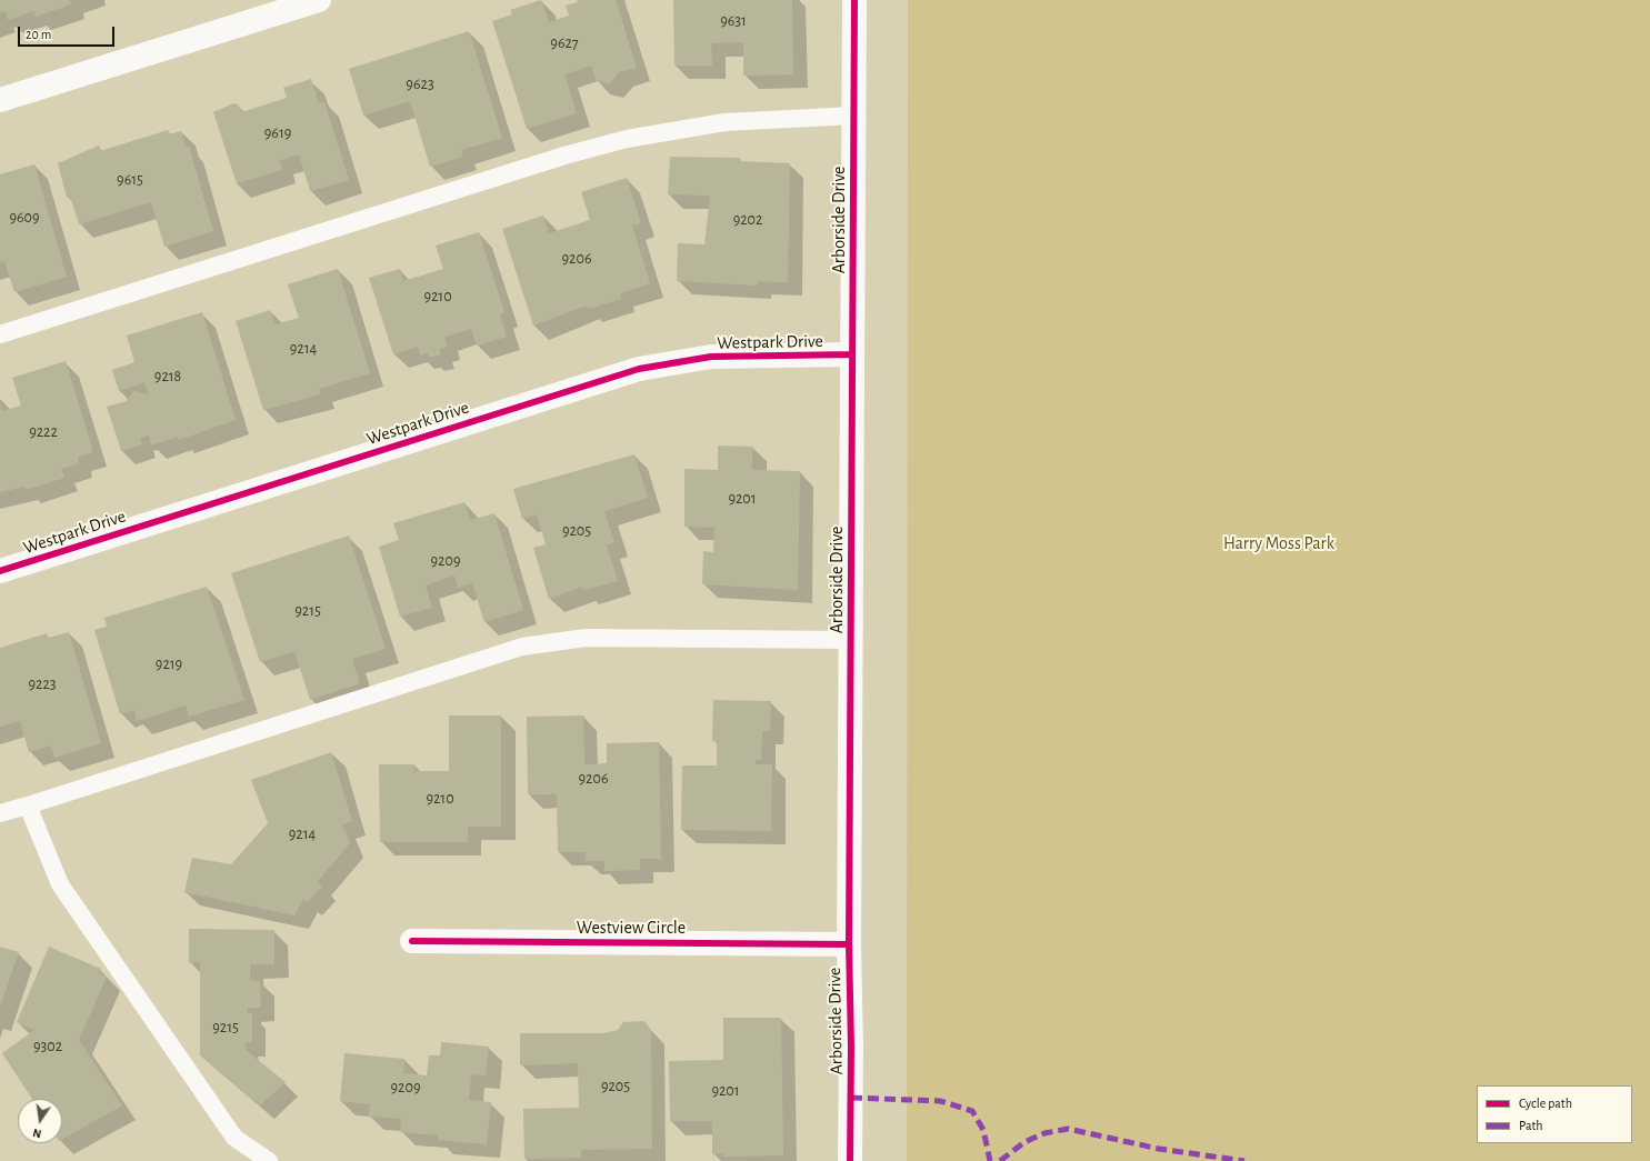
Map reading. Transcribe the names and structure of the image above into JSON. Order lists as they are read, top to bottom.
{
  "streets": {
    "street": ["Arborside Drive", "Westpark Drive", "Westview Circle"]
  },
  "crossings": [
    ["Arborside Drive", "Westpark Drive"],
    ["Arborside Drive", "Westview Circle"]
  ],
  "parks": ["Harry Moss Park"],
  "house_numbers": [
    "9631",
    "9627",
    "9623",
    "9619",
    "9615",
    "9609",
    "9202",
    "9206",
    "9210",
    "9214",
    "9218",
    "9222",
    "9201",
    "9205",
    "9209",
    "9215",
    "9219",
    "9223",
    "9206",
    "9210",
    "9214",
    "9215",
    "9302",
    "9205",
    "9209",
    "9201"
  ],
  "legend": ["Cycle path", "Path"],
  "scale_bar": "20 m",
  "north": "bottom"
}
